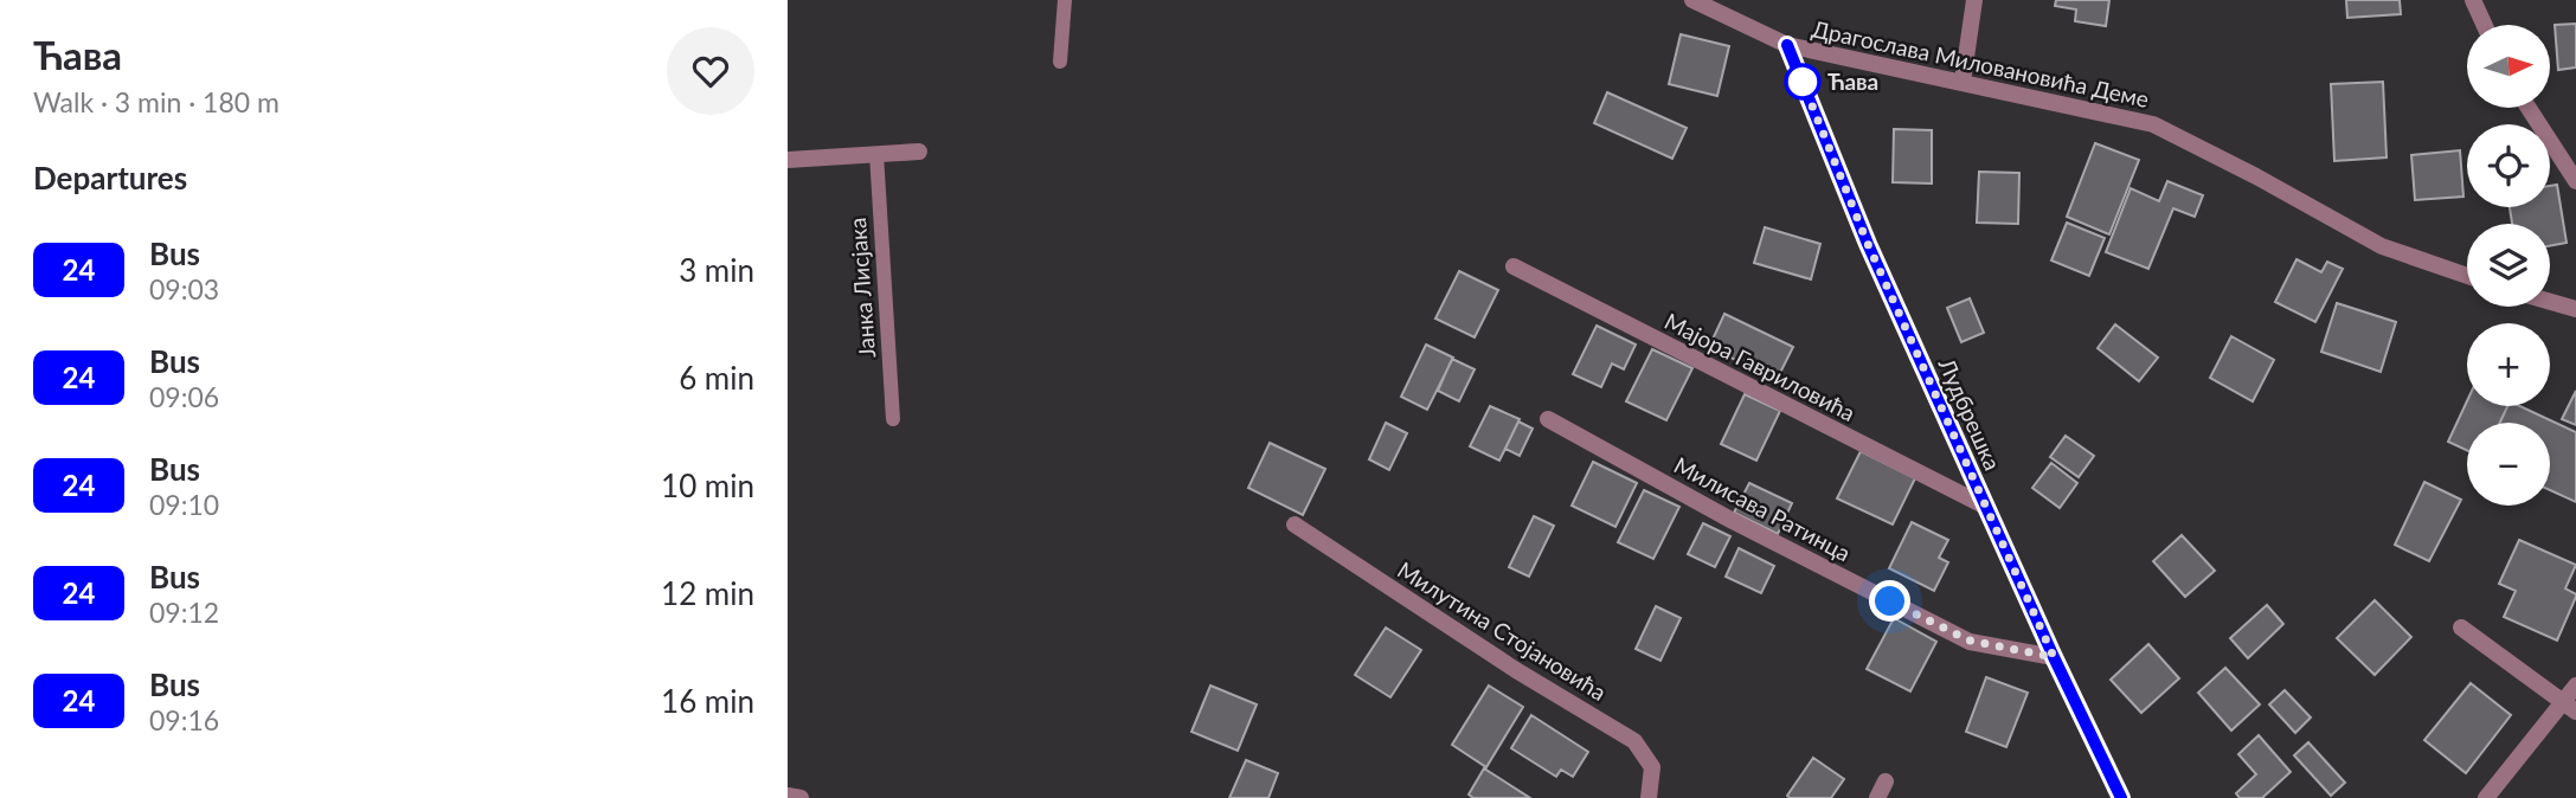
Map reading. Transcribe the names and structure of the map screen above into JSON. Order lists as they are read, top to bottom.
{
  "streets": {
    "street": [
      "Драгослава Миловановића Деме",
      "Мајора Гавриловића",
      "Лудбрешка",
      "Милисава Ратинца",
      "Милутина Стојановића"
    ],
    "lane": ["Јанка Лисјака"]
  },
  "crossings": [
    ["Драгослава Миловановића Деме", "Лудбрешка"],
    ["Мајора Гавриловића", "Лудбрешка"],
    ["Лудбрешка", "Милисава Ратинца"]
  ],
  "places": ["Ћава"],
  "lines": ["bus line 24"],
  "north": "right",
  "page": {
    "heading": [
      ["Ћава", "Walk · 3 min · 180 m"],
      "Departures"
    ],
    "map_buttons": ["+", "−"],
    "list": [
      {
        "mark": "24",
        "name": "Bus",
        "note": "09:03",
        "value": "3 min"
      },
      {
        "mark": "24",
        "name": "Bus",
        "note": "09:06",
        "value": "6 min"
      },
      {
        "mark": "24",
        "name": "Bus",
        "note": "09:10",
        "value": "10 min"
      },
      {
        "mark": "24",
        "name": "Bus",
        "note": "09:12",
        "value": "12 min"
      },
      {
        "mark": "24",
        "name": "Bus",
        "note": "09:16",
        "value": "16 min"
      }
    ]
  }
}
